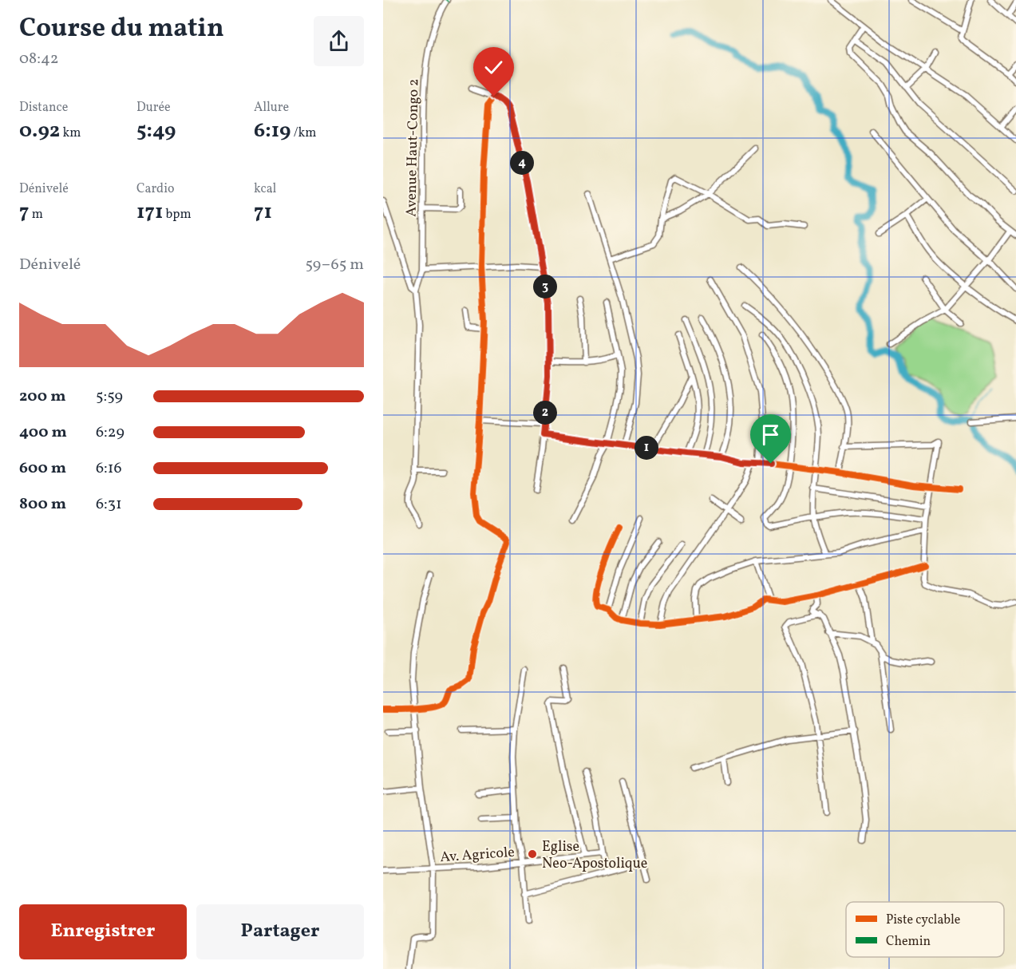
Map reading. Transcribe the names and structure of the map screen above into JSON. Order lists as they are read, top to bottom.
{
  "streets": {
    "street": ["Avenue Haut-Congo 2", "Av. Agricole"]
  },
  "places": ["Eglise Neo-Apostolique"],
  "legend": ["Piste cyclable", "Chemin"],
  "page": {
    "heading": ["Course du matin", "08:42"],
    "stats": [
      ["Distance", "0.92 km"],
      ["Durée", "5:49"],
      ["Allure", "6:19 /km"],
      ["Dénivelé", "7 m"],
      ["Cardio", "171 bpm"],
      ["kcal", "71"]
    ],
    "pins": [
      "4",
      "3",
      "2",
      "1"
    ],
    "chart": ["Dénivelé", "59–65 m"],
    "list": [
      {
        "name": "200 m",
        "note": "5:59"
      },
      {
        "name": "400 m",
        "note": "6:29"
      },
      {
        "name": "600 m",
        "note": "6:16"
      },
      {
        "name": "800 m",
        "note": "6:31"
      }
    ],
    "buttons": ["Enregistrer", "Partager"]
  }
}
